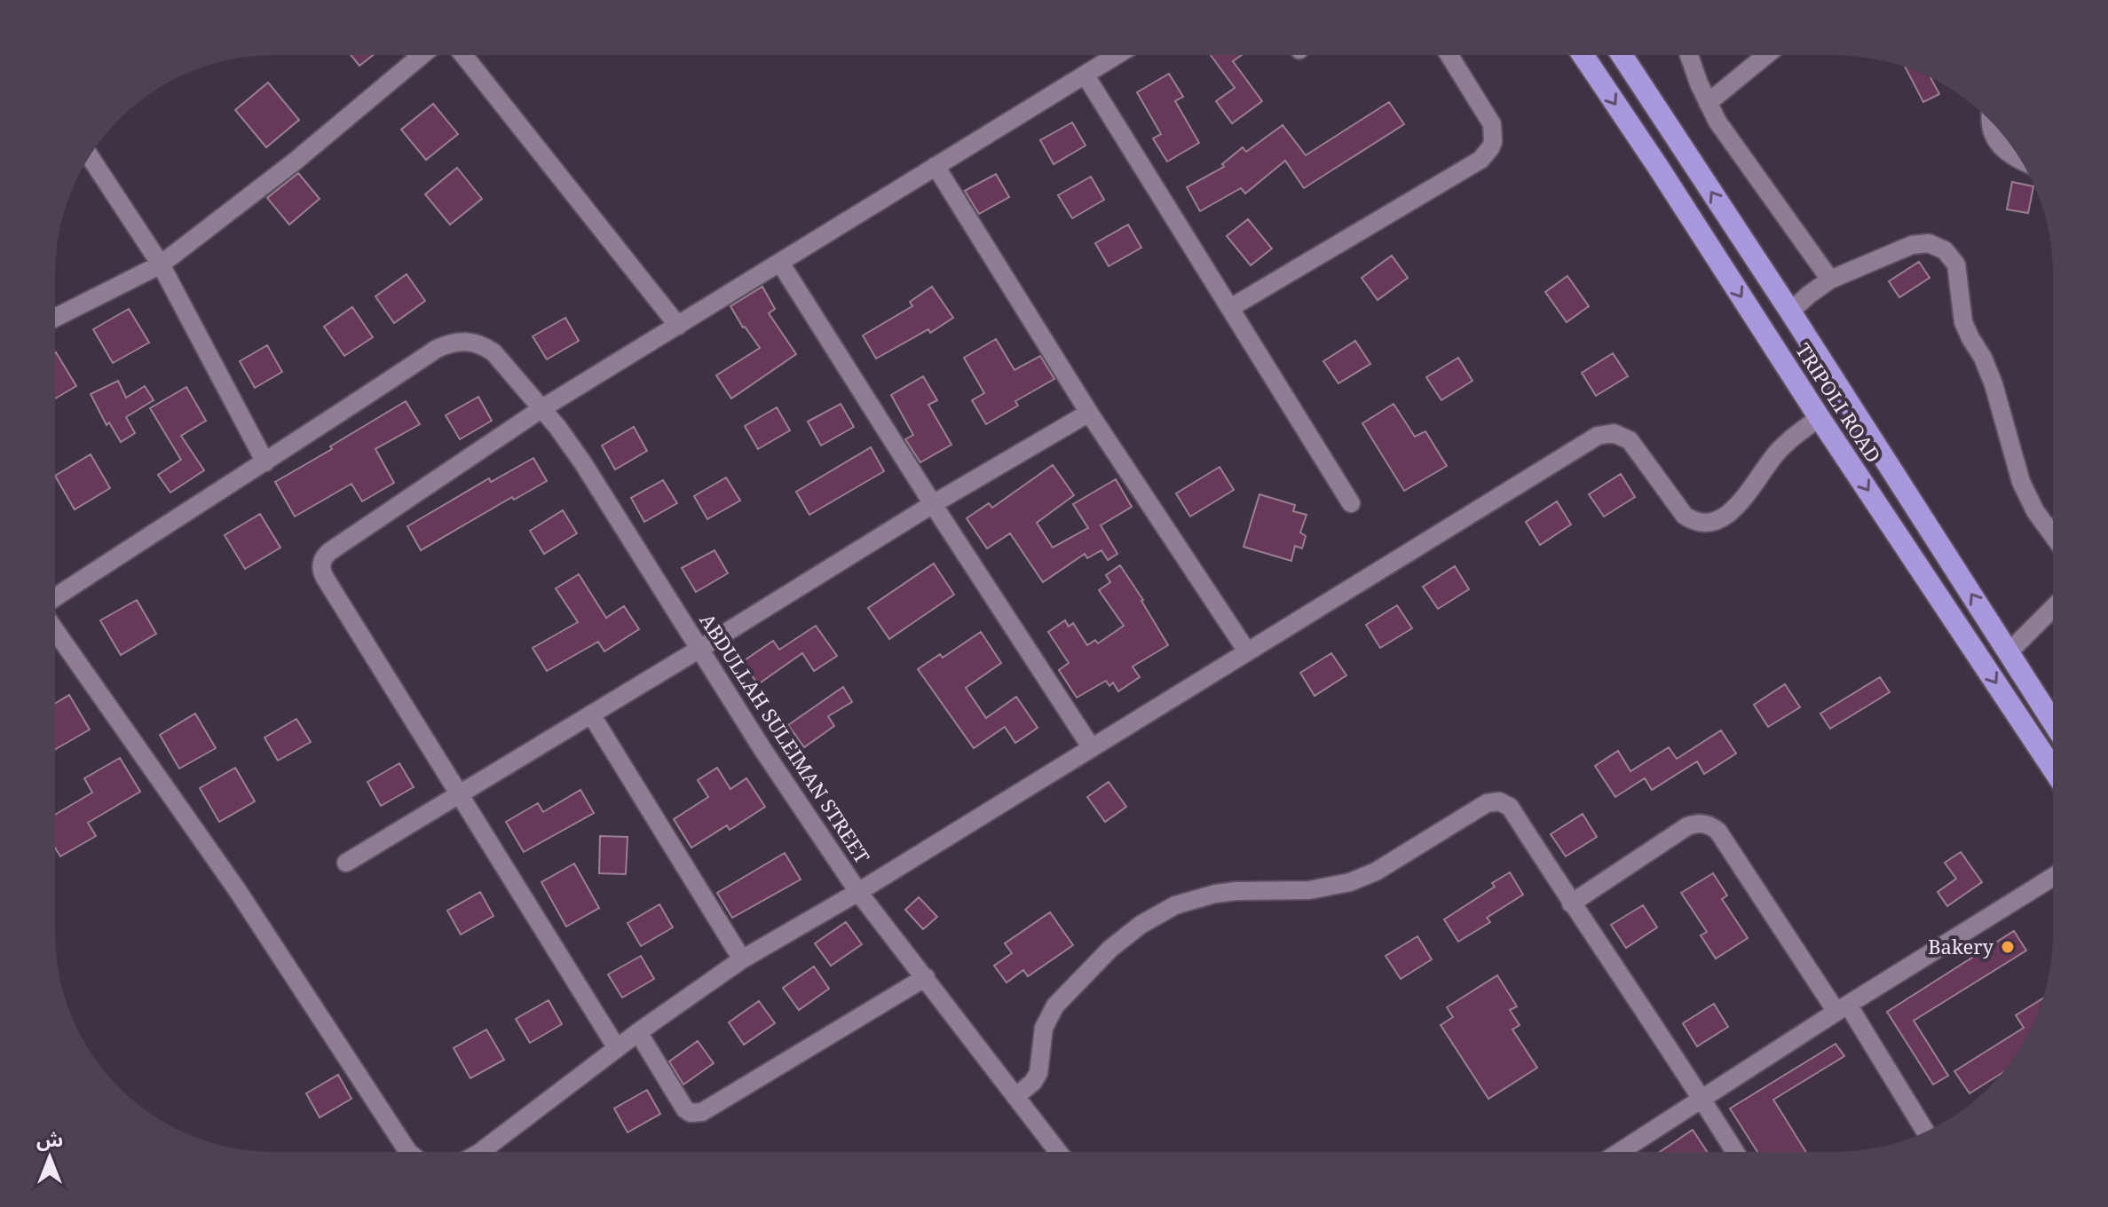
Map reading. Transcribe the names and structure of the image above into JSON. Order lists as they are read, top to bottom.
{
  "streets": {
    "highway": ["TRIPOLI ROAD"],
    "street": ["ABDULLAH SULEIMAN STREET"]
  },
  "places": ["Bakery"],
  "north": "top"
}
